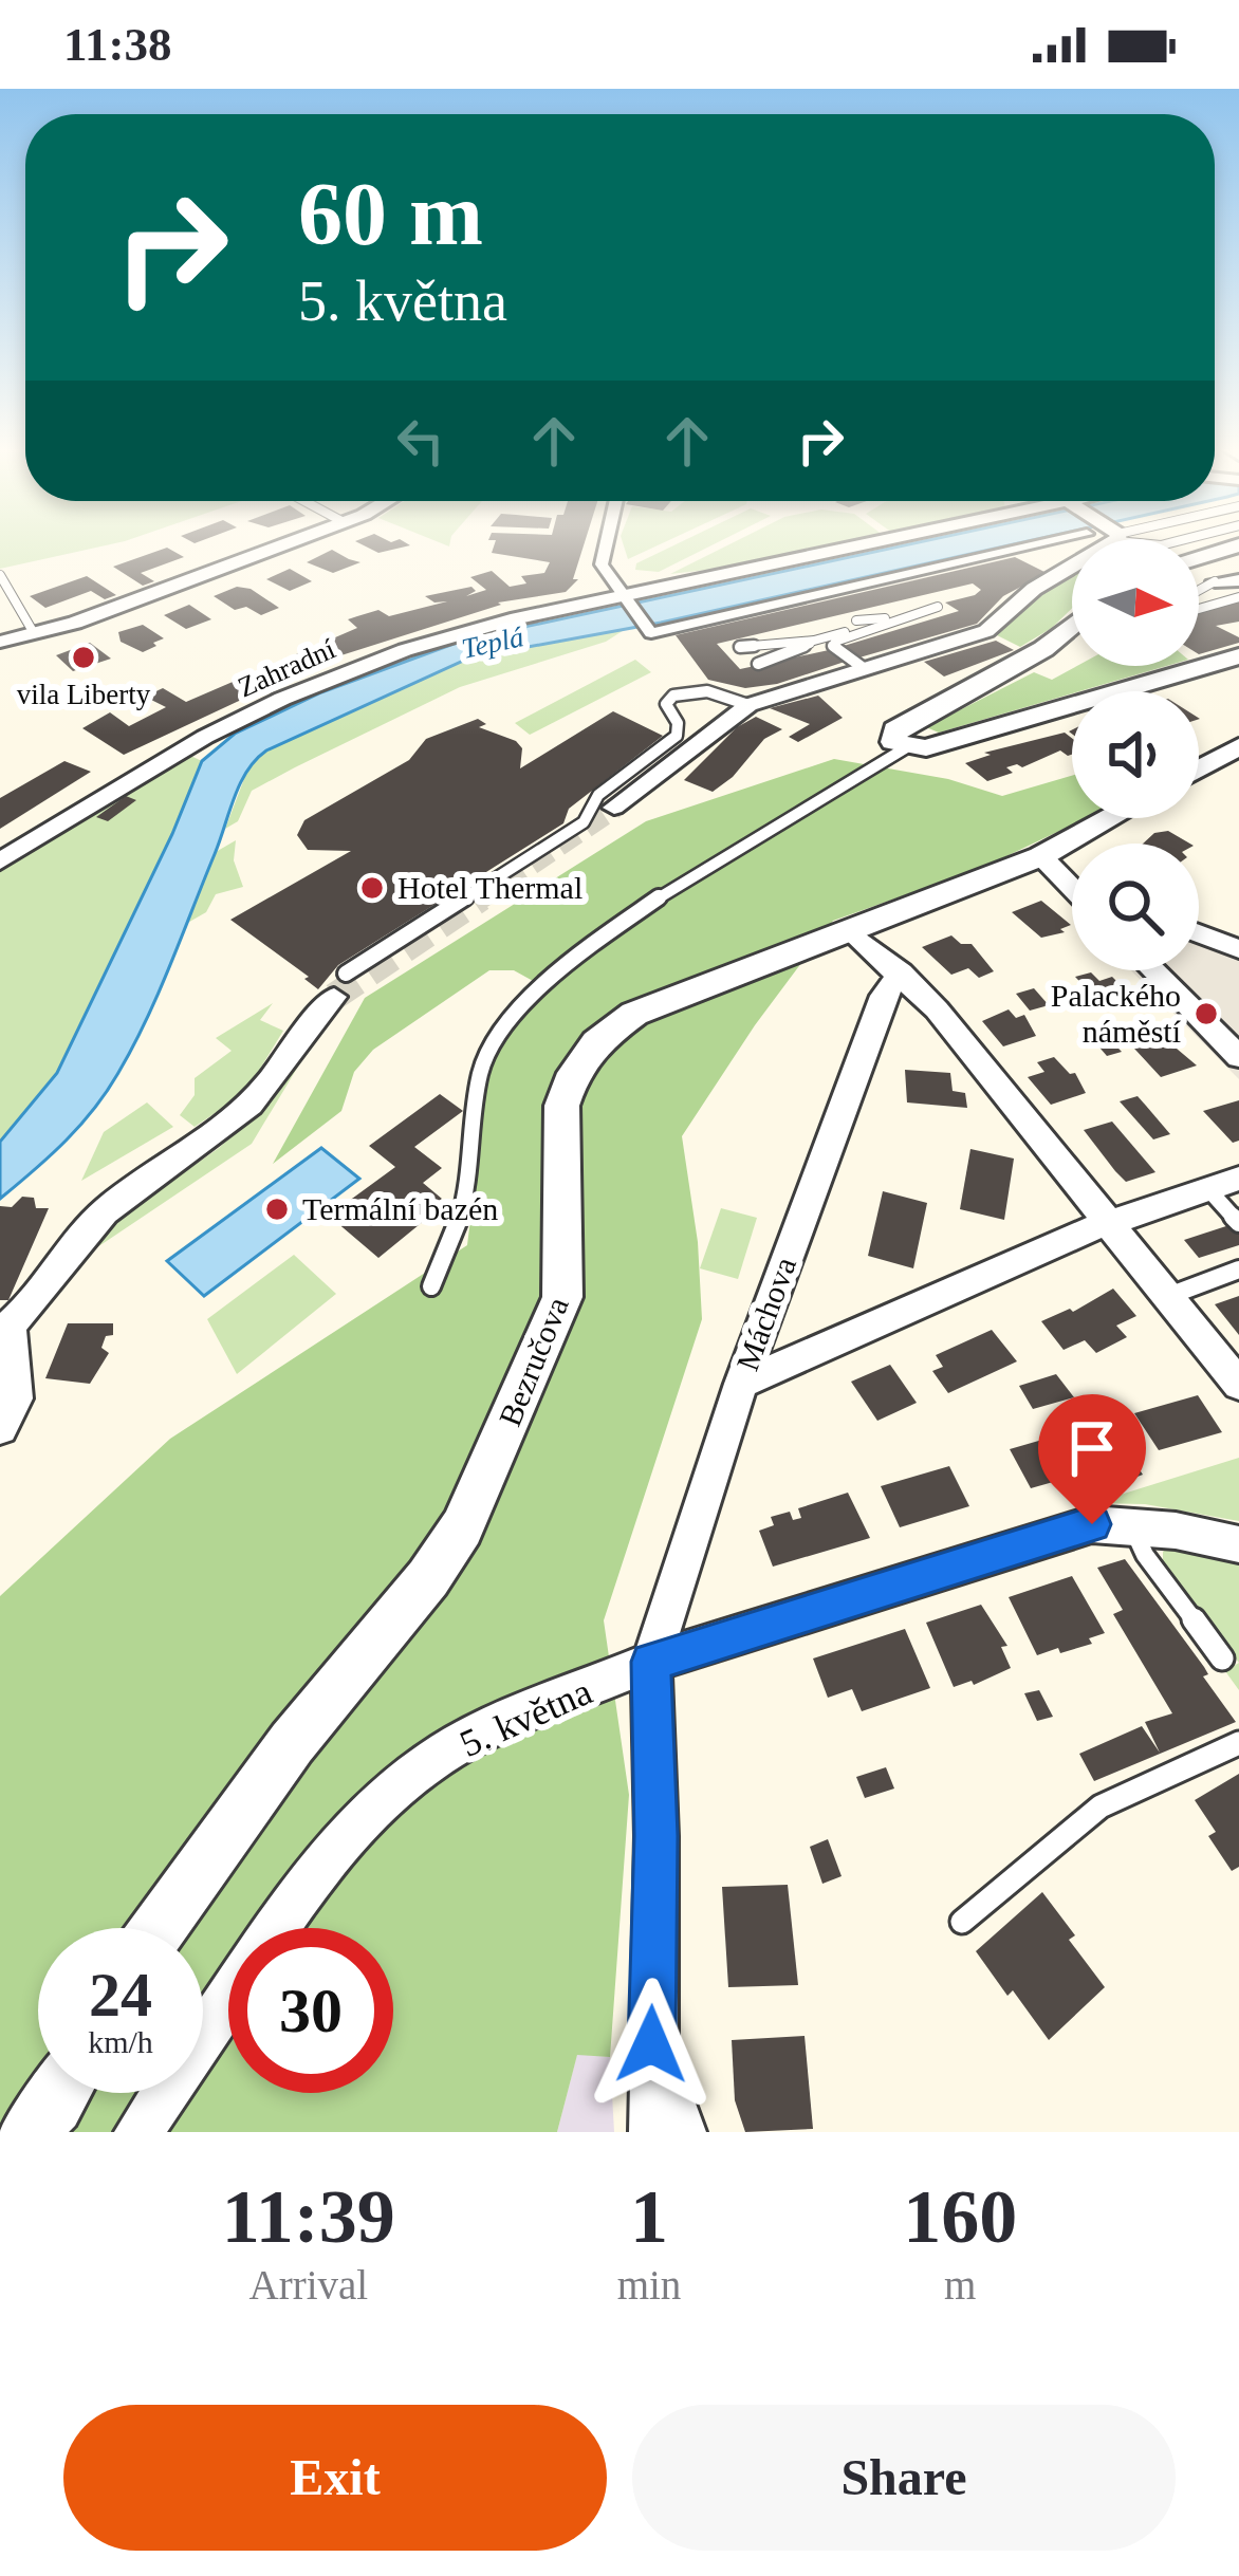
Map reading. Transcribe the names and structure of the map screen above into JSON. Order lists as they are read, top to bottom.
{
  "streets": {
    "street": [
      "Zahradní",
      "Máchova",
      "Bezručova",
      "5. května"
    ]
  },
  "crossings": [
    ["Máchova", "5. května"]
  ],
  "water": ["Teplá"],
  "places": [
    "vila Liberty",
    "Hotel Thermal",
    "Palackého náměstí",
    "Termální bazén"
  ],
  "north": "right",
  "page": {
    "status": "11:38",
    "turn": ["60 m", "5. května"],
    "speed": "24 km/h",
    "limit": "30",
    "eta": [
      "11:39",
      "Arrival",
      "1",
      "min",
      "160",
      "m"
    ],
    "buttons": ["Exit", "Share"]
  }
}
